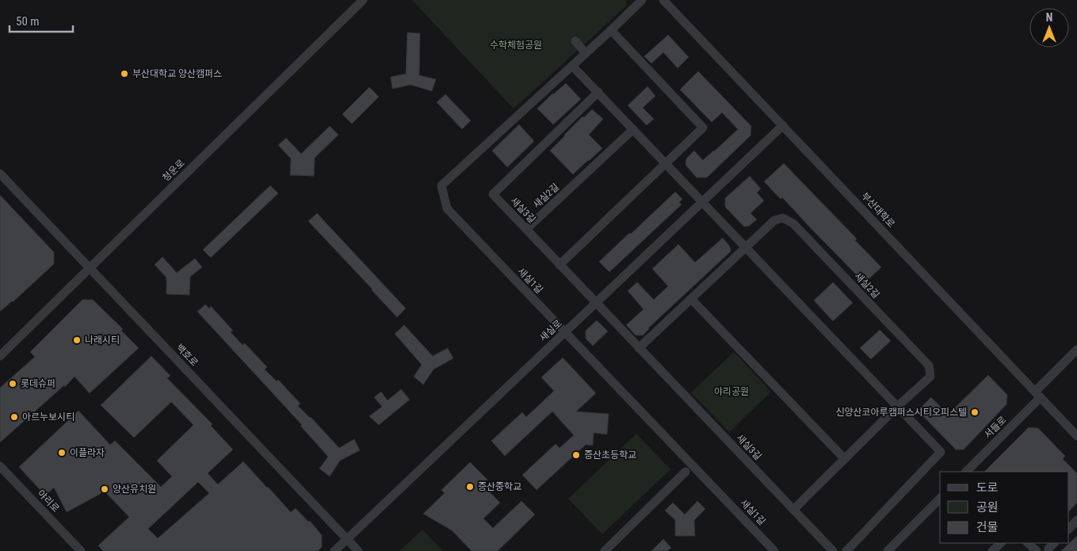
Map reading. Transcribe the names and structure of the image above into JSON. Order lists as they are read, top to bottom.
{
  "streets": {
    "street": [
      "청운로",
      "새실2길",
      "새실3길",
      "부산대학로",
      "새실1길",
      "새실로",
      "백호로",
      "서들로",
      "야리로"
    ]
  },
  "crossings": [
    ["청운로", "백호로"],
    ["새실2길", "새실3길"],
    ["새실3길", "새실로"],
    ["부산대학로", "새실로"],
    ["부산대학로", "서들로"],
    ["새실1길", "새실로"],
    ["새실로", "백호로"]
  ],
  "parks": ["수학체험공원", "야리공원"],
  "places": [
    "부산대학교 양산캠퍼스",
    "나래시티",
    "롯데슈퍼",
    "신양산코아루캠퍼스시티오피스텔",
    "아르누보시티",
    "이플라자",
    "증산초등학교",
    "증산중학교",
    "양산유치원"
  ],
  "legend": ["도로", "공원", "건물"],
  "scale_bar": "50 m",
  "north": "top"
}
